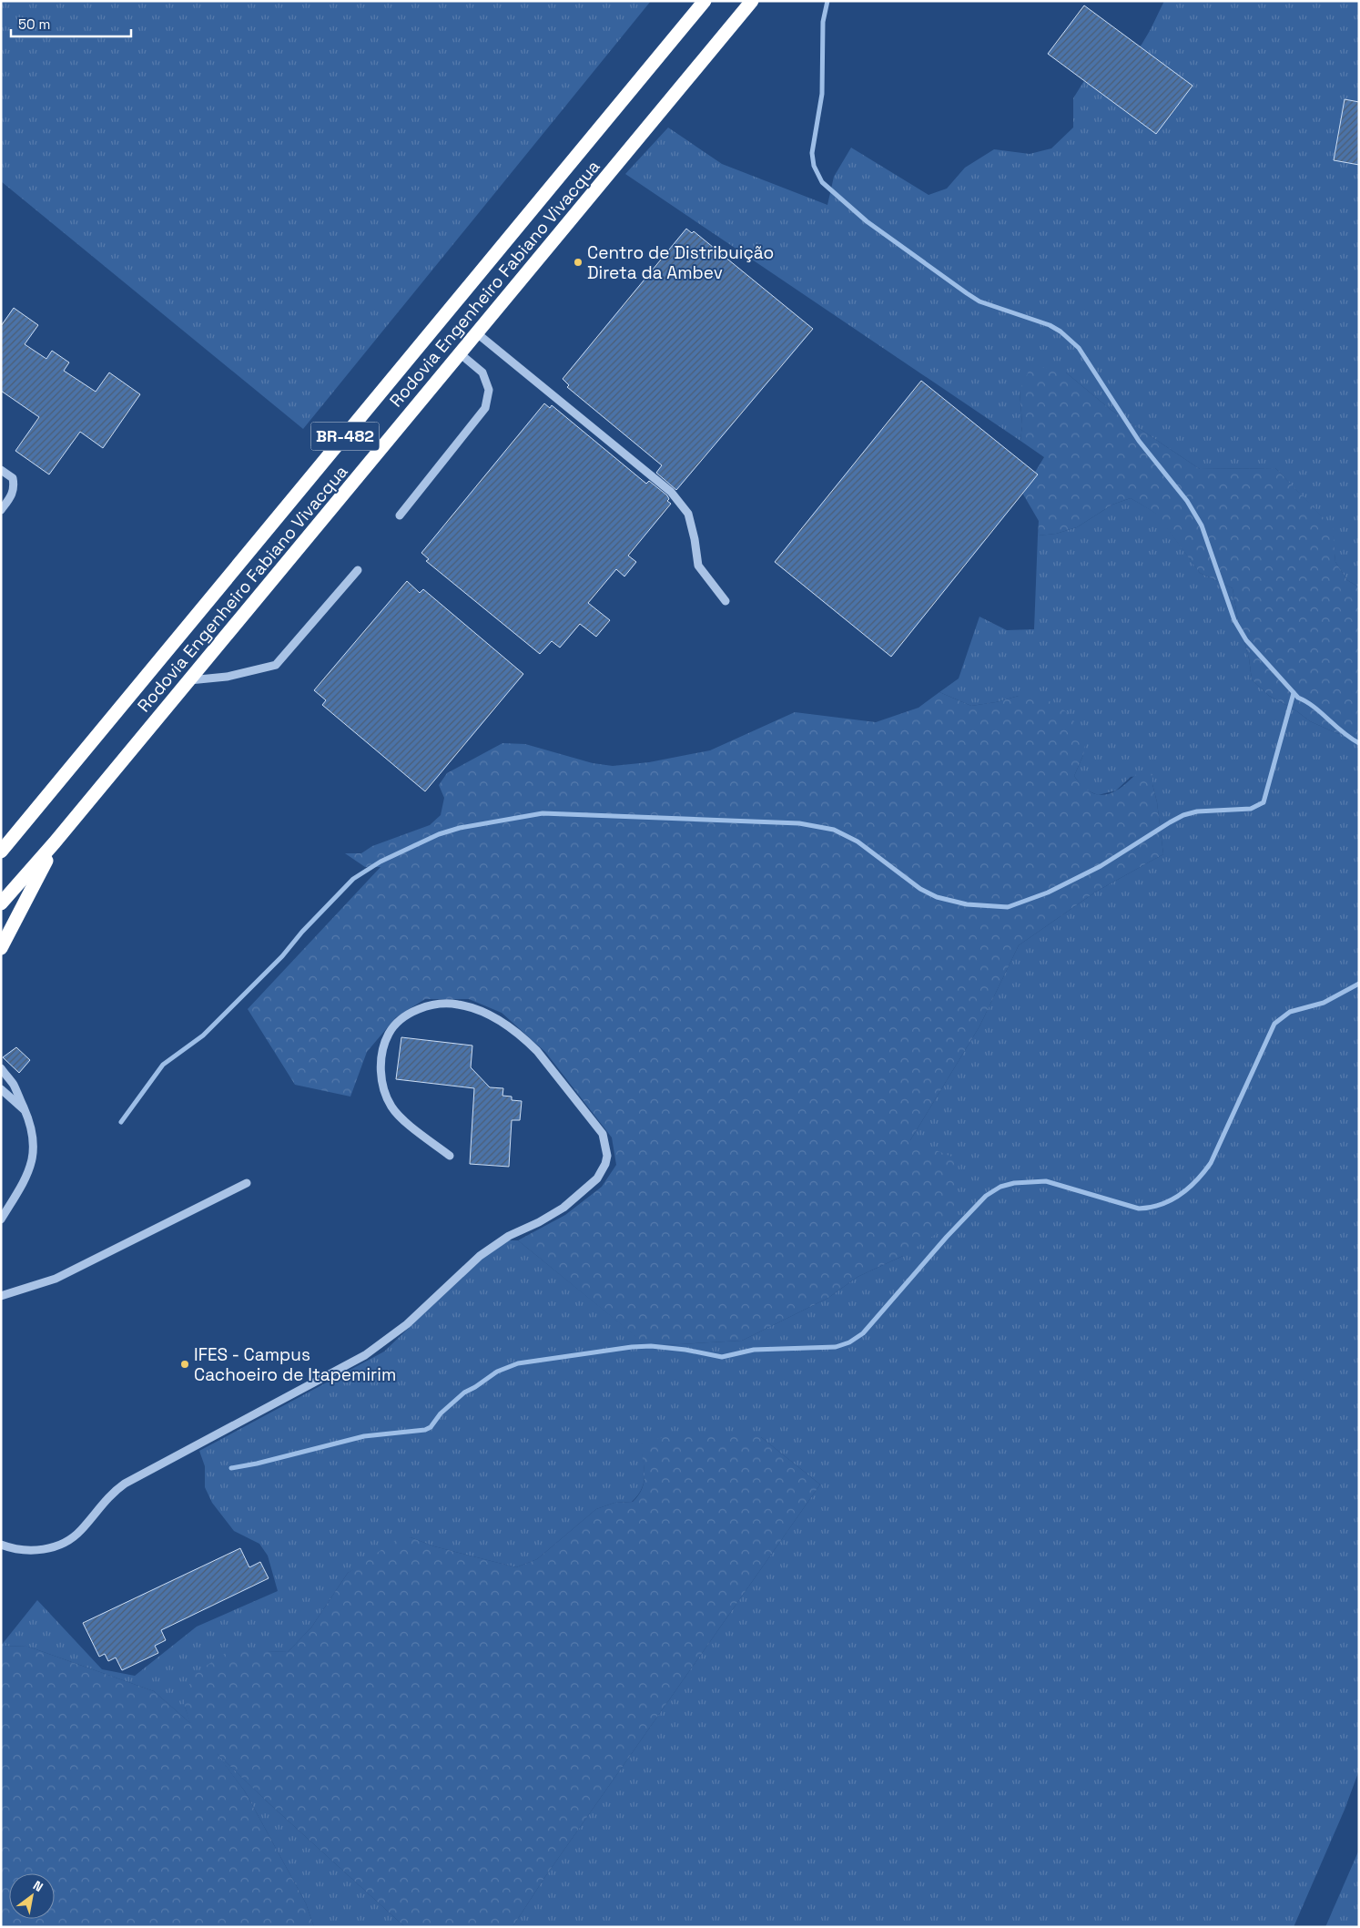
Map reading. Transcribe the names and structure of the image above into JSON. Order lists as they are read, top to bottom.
{
  "streets": {
    "highway": ["Rodovia Engenheiro Fabiano Vivacqua", "BR-482"]
  },
  "places": ["Centro de Distribuição Direta da Ambev", "IFES - Campus Cachoeiro de Itapemirim"],
  "scale_bar": "50 m",
  "north": "top right"
}
